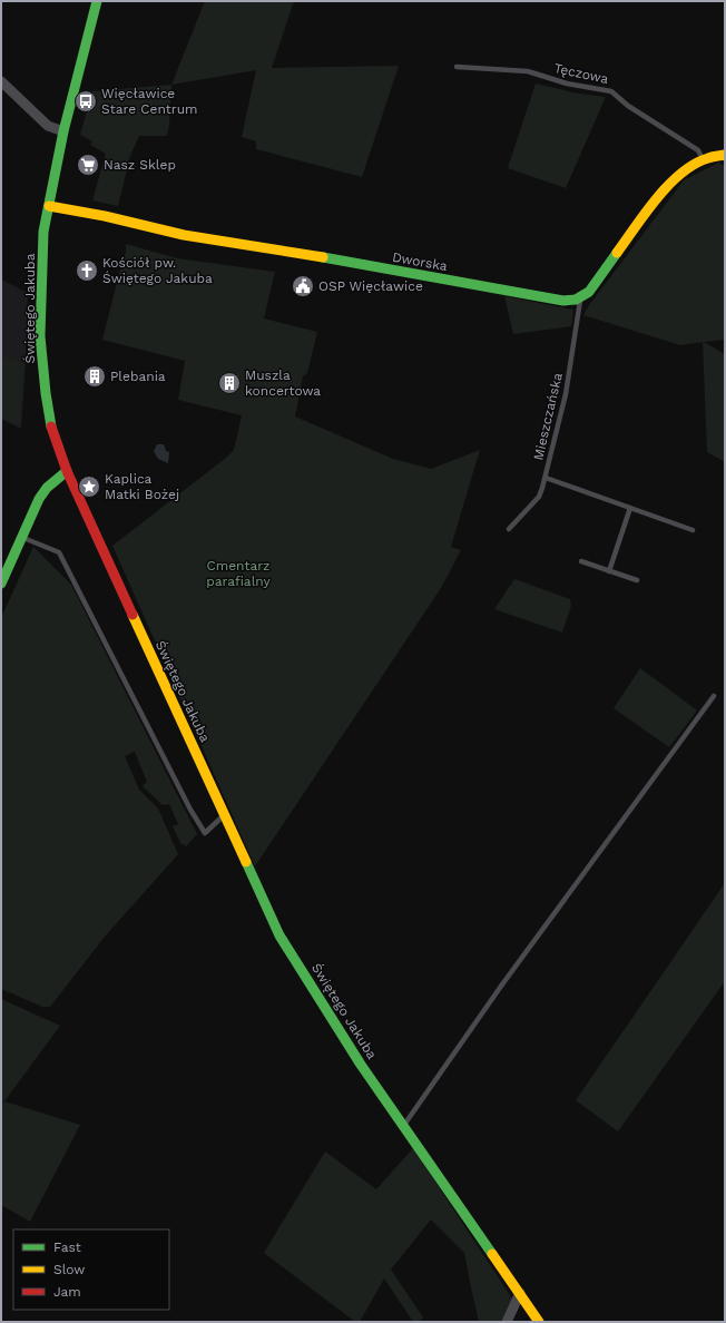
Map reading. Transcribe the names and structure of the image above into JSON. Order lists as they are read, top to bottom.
{
  "streets": {
    "street": ["Dworska", "Świętego Jakuba"],
    "lane": ["Tęczowa", "Mieszczańska"]
  },
  "crossings": [
    ["Dworska", "Świętego Jakuba"],
    ["Dworska", "Mieszczańska"]
  ],
  "parks": ["Cmentarz parafialny"],
  "places": {
    "bus stop": ["Więcławice Stare Centrum"],
    "supermarket": ["Nasz Sklep"],
    "church": ["Kościół pw. Świętego Jakuba"],
    "public building": ["OSP Więcławice"],
    "building": ["Plebania", "Muszla koncertowa"],
    "place": ["Kaplica Matki Bożej"]
  },
  "legend": ["Fast", "Slow", "Jam"]
}
